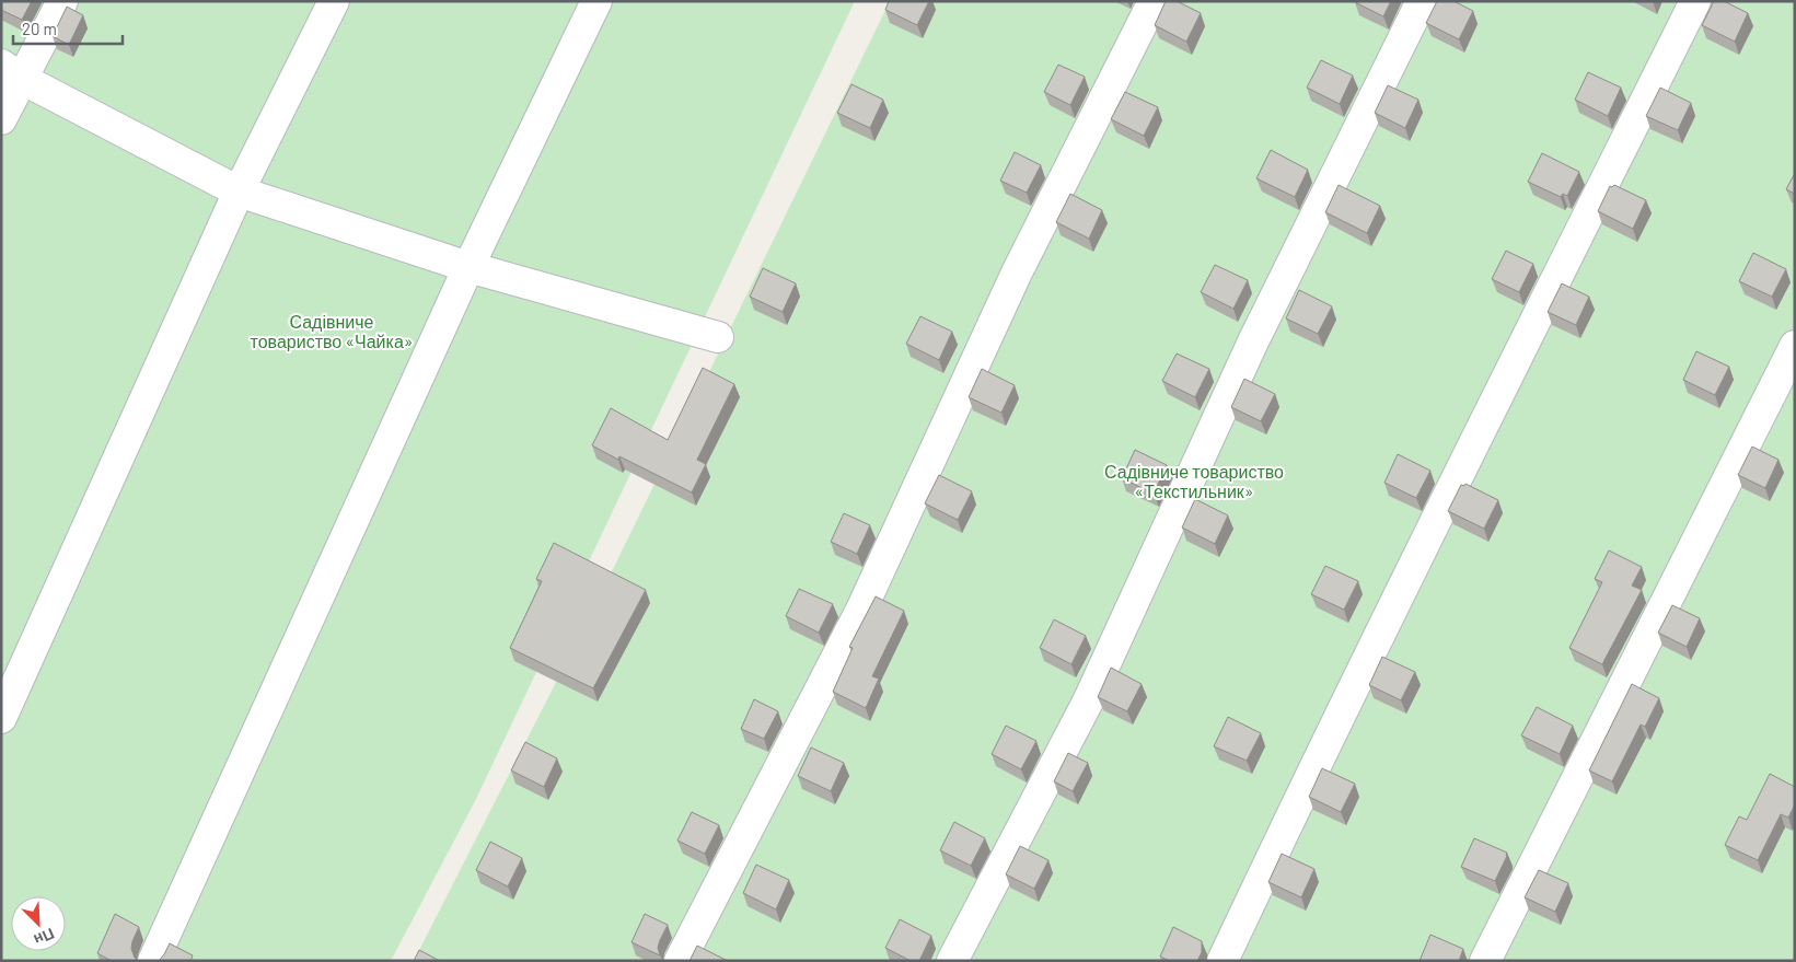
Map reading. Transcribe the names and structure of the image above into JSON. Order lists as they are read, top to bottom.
{
  "parks": ["Садівниче товариство «Чайка»", "Садівниче товариство «Текстильник»"],
  "scale_bar": "20 m",
  "north": "bottom right"
}
